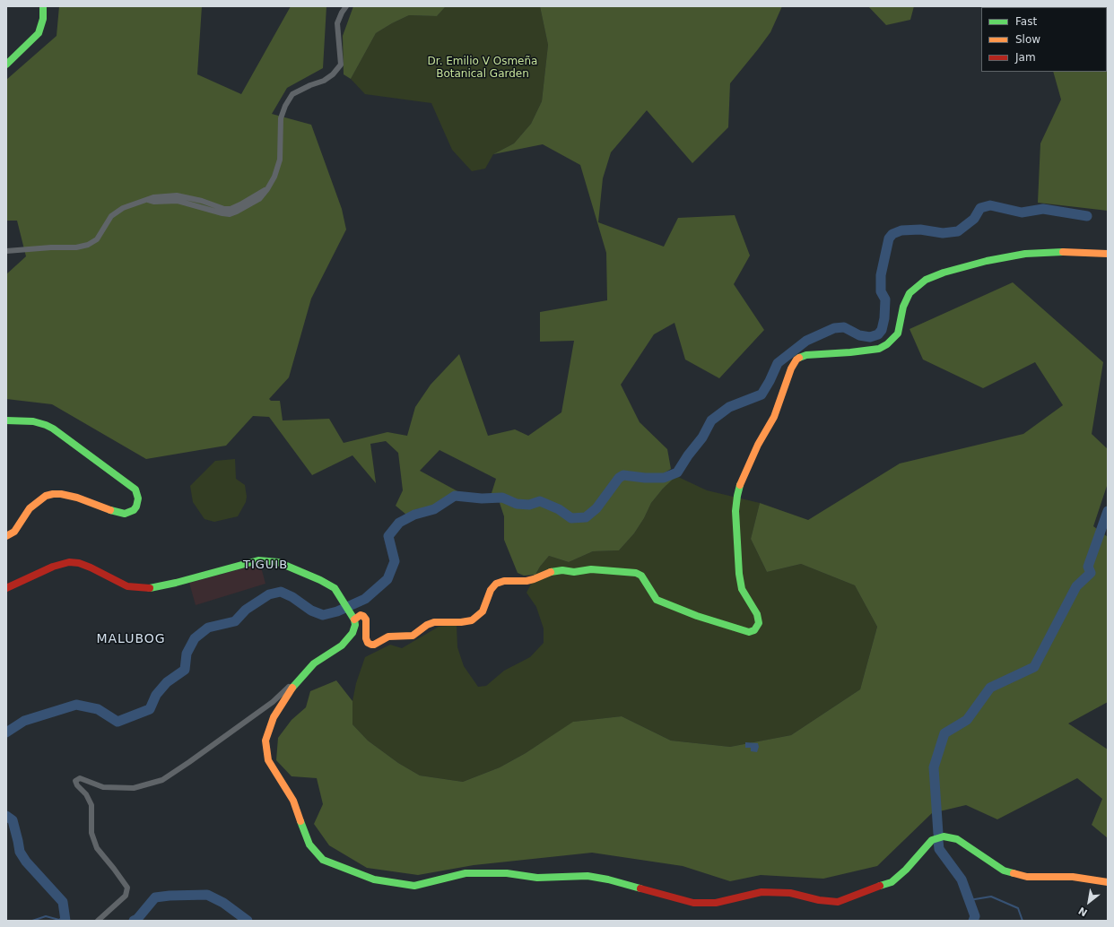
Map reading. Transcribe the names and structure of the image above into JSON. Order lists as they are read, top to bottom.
{
  "districts": ["TIGUIB", "MALUBOG"],
  "parks": ["Dr. Emilio V Osmeña Botanical Garden"],
  "legend": ["Fast", "Slow", "Jam"],
  "north": "bottom left"
}
